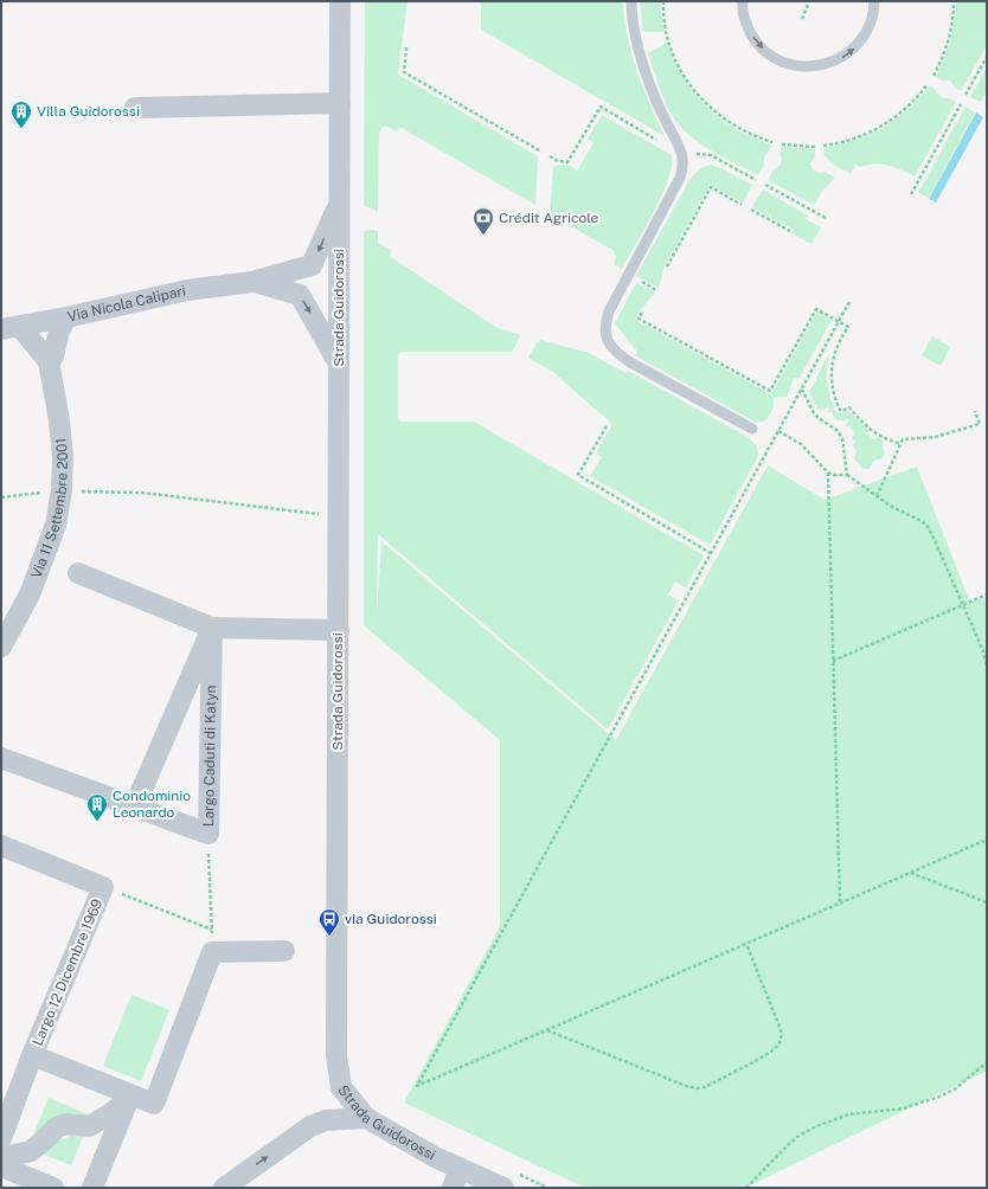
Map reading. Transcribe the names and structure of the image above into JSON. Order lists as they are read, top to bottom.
{
  "streets": {
    "street": [
      "Via Nicola Calipari",
      "Strada Guidorossi",
      "Via 11 Settembre 2001",
      "Largo Caduti di Katyn",
      "Largo 12 Dicembre 1969"
    ]
  },
  "crossings": [
    ["Via Nicola Calipari", "Strada Guidorossi"],
    ["Via Nicola Calipari", "Via 11 Settembre 2001"]
  ],
  "places": {
    "building": ["Villa Guidorossi", "Condominio Leonardo"],
    "bank": ["Crédit Agricole"],
    "bus stop": ["via Guidorossi"]
  }
}
